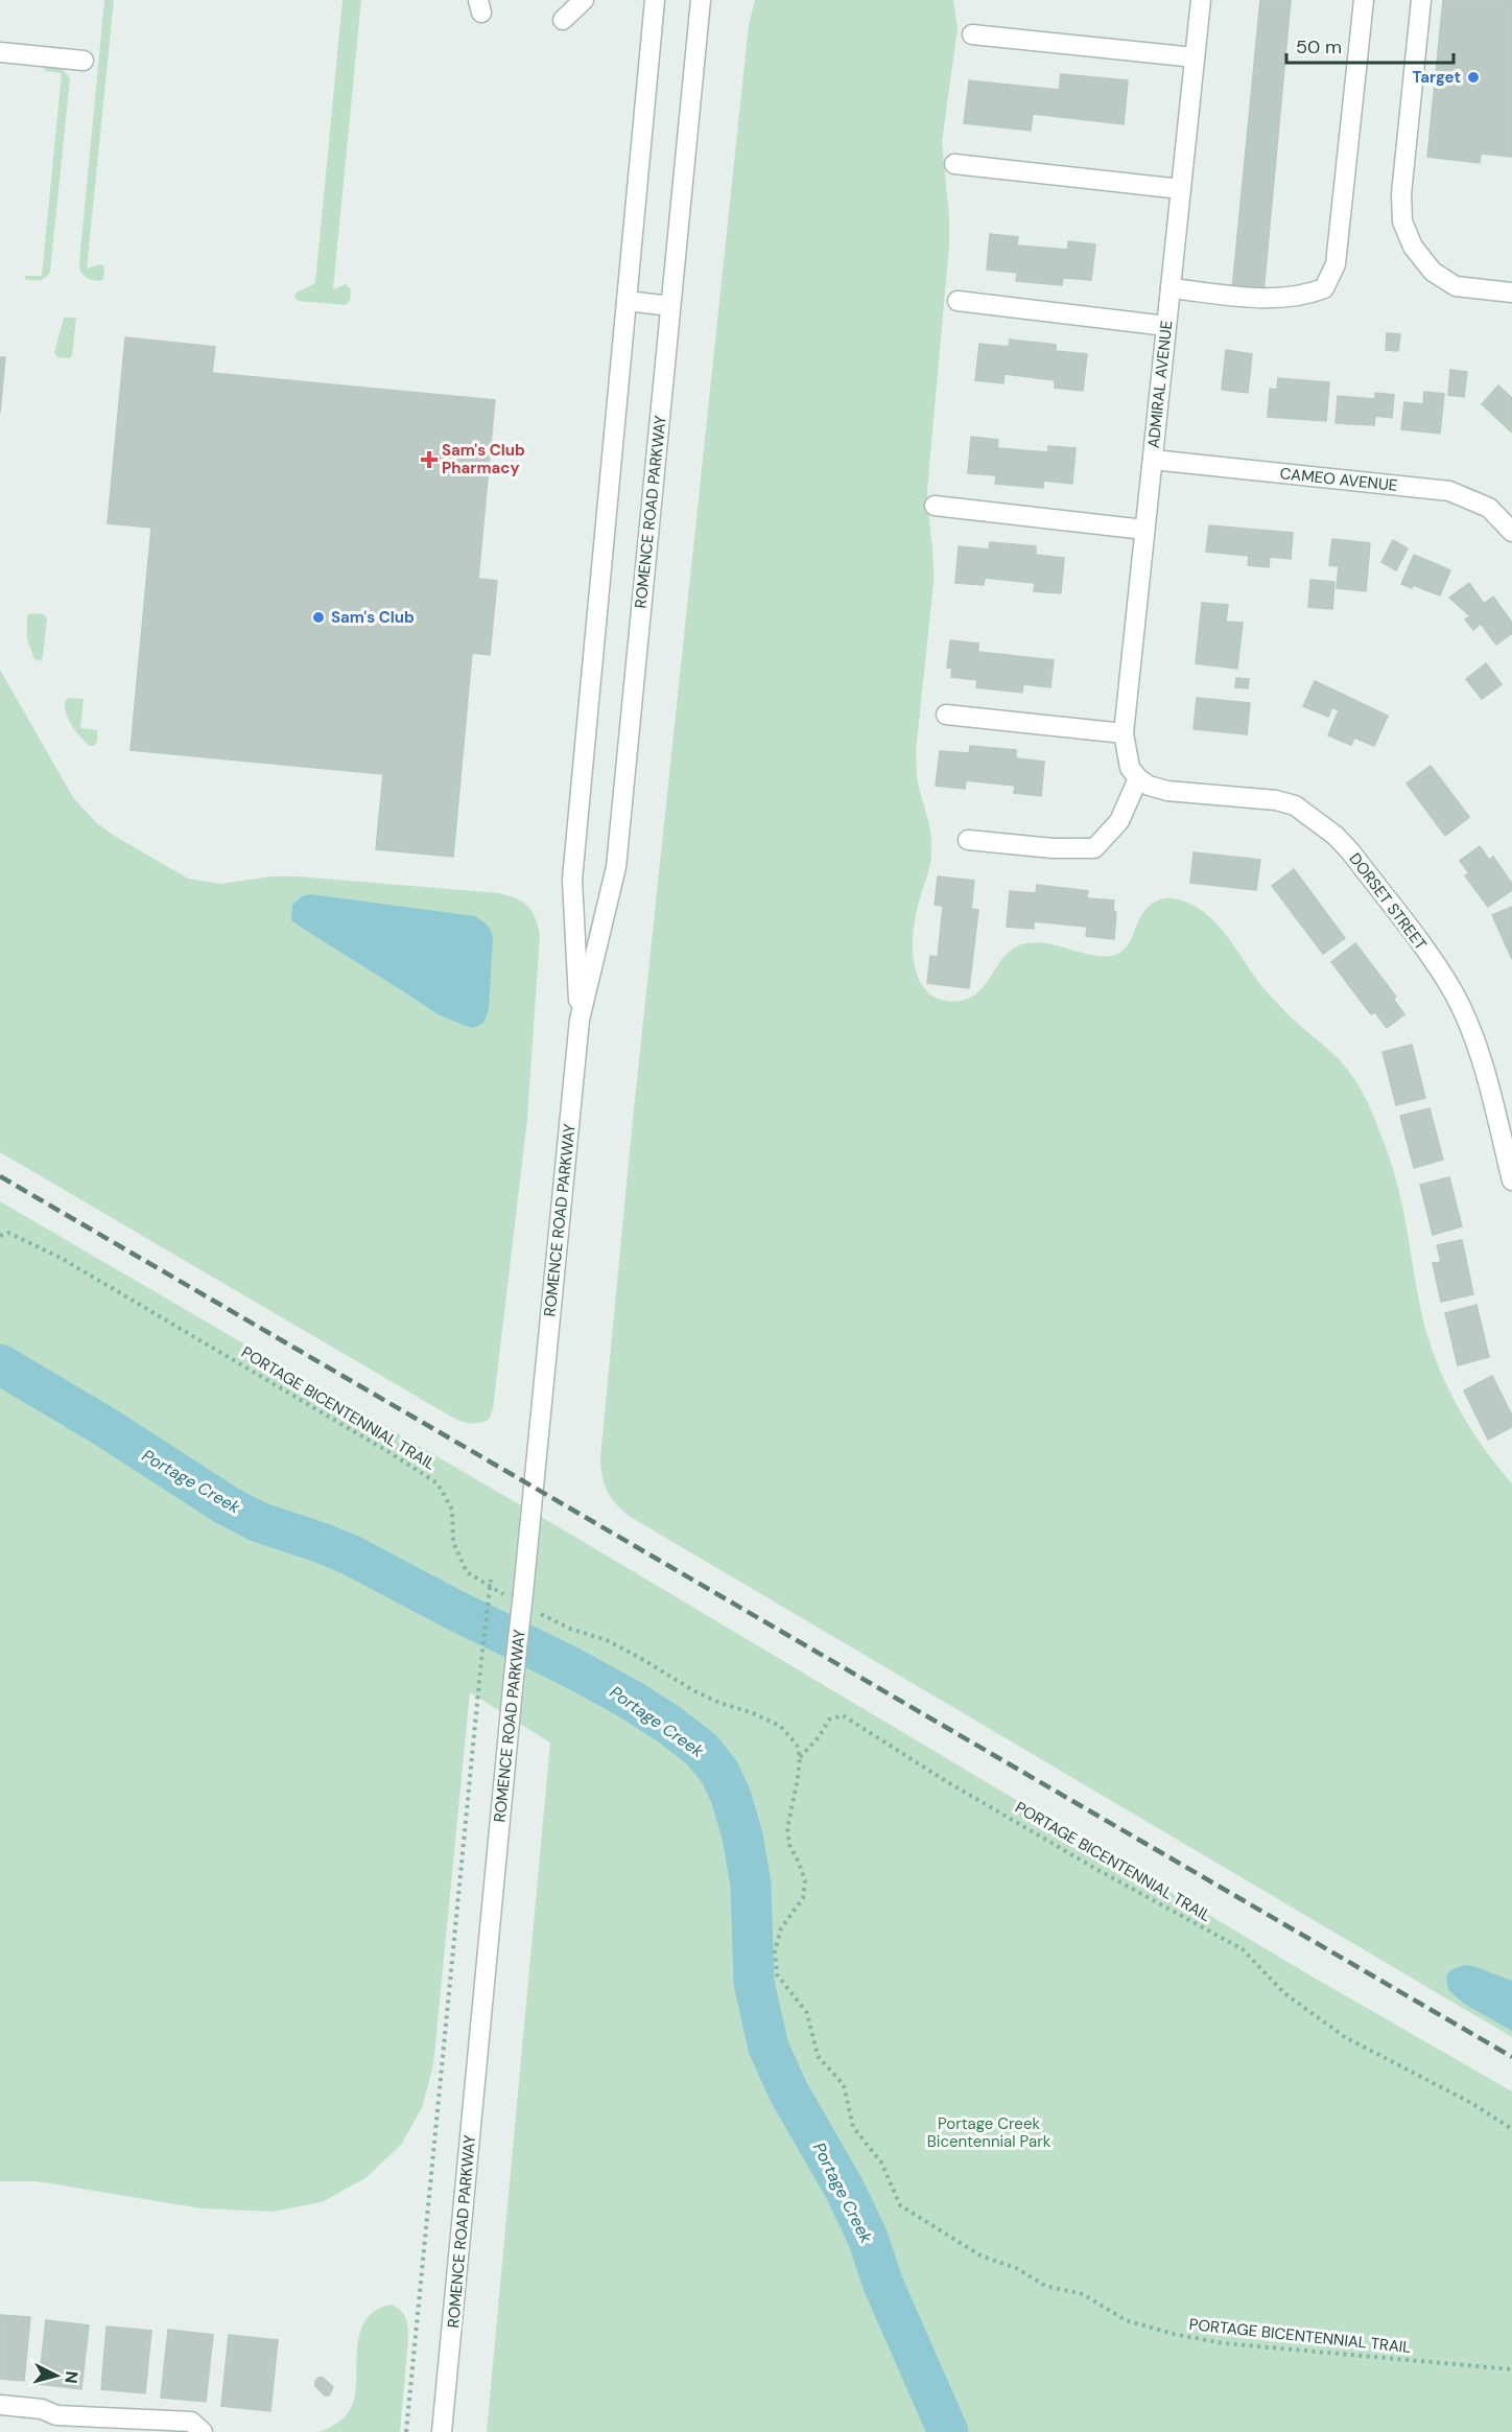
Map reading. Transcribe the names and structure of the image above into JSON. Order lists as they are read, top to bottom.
{
  "streets": {
    "street": [
      "ADMIRAL AVENUE",
      "CAMEO AVENUE",
      "ROMENCE ROAD PARKWAY",
      "DORSET STREET"
    ],
    "path": ["PORTAGE BICENTENNIAL TRAIL"]
  },
  "crossings": [
    ["ADMIRAL AVENUE", "CAMEO AVENUE"],
    ["ADMIRAL AVENUE", "DORSET STREET"],
    ["ROMENCE ROAD PARKWAY", "PORTAGE BICENTENNIAL TRAIL"]
  ],
  "water": ["Portage Creek"],
  "parks": ["Portage Creek Bicentennial Park"],
  "places": {
    "other": ["Target", "Sam's Club"],
    "health": ["Sam's Club Pharmacy"]
  },
  "scale_bar": "50 m",
  "north": "right"
}
